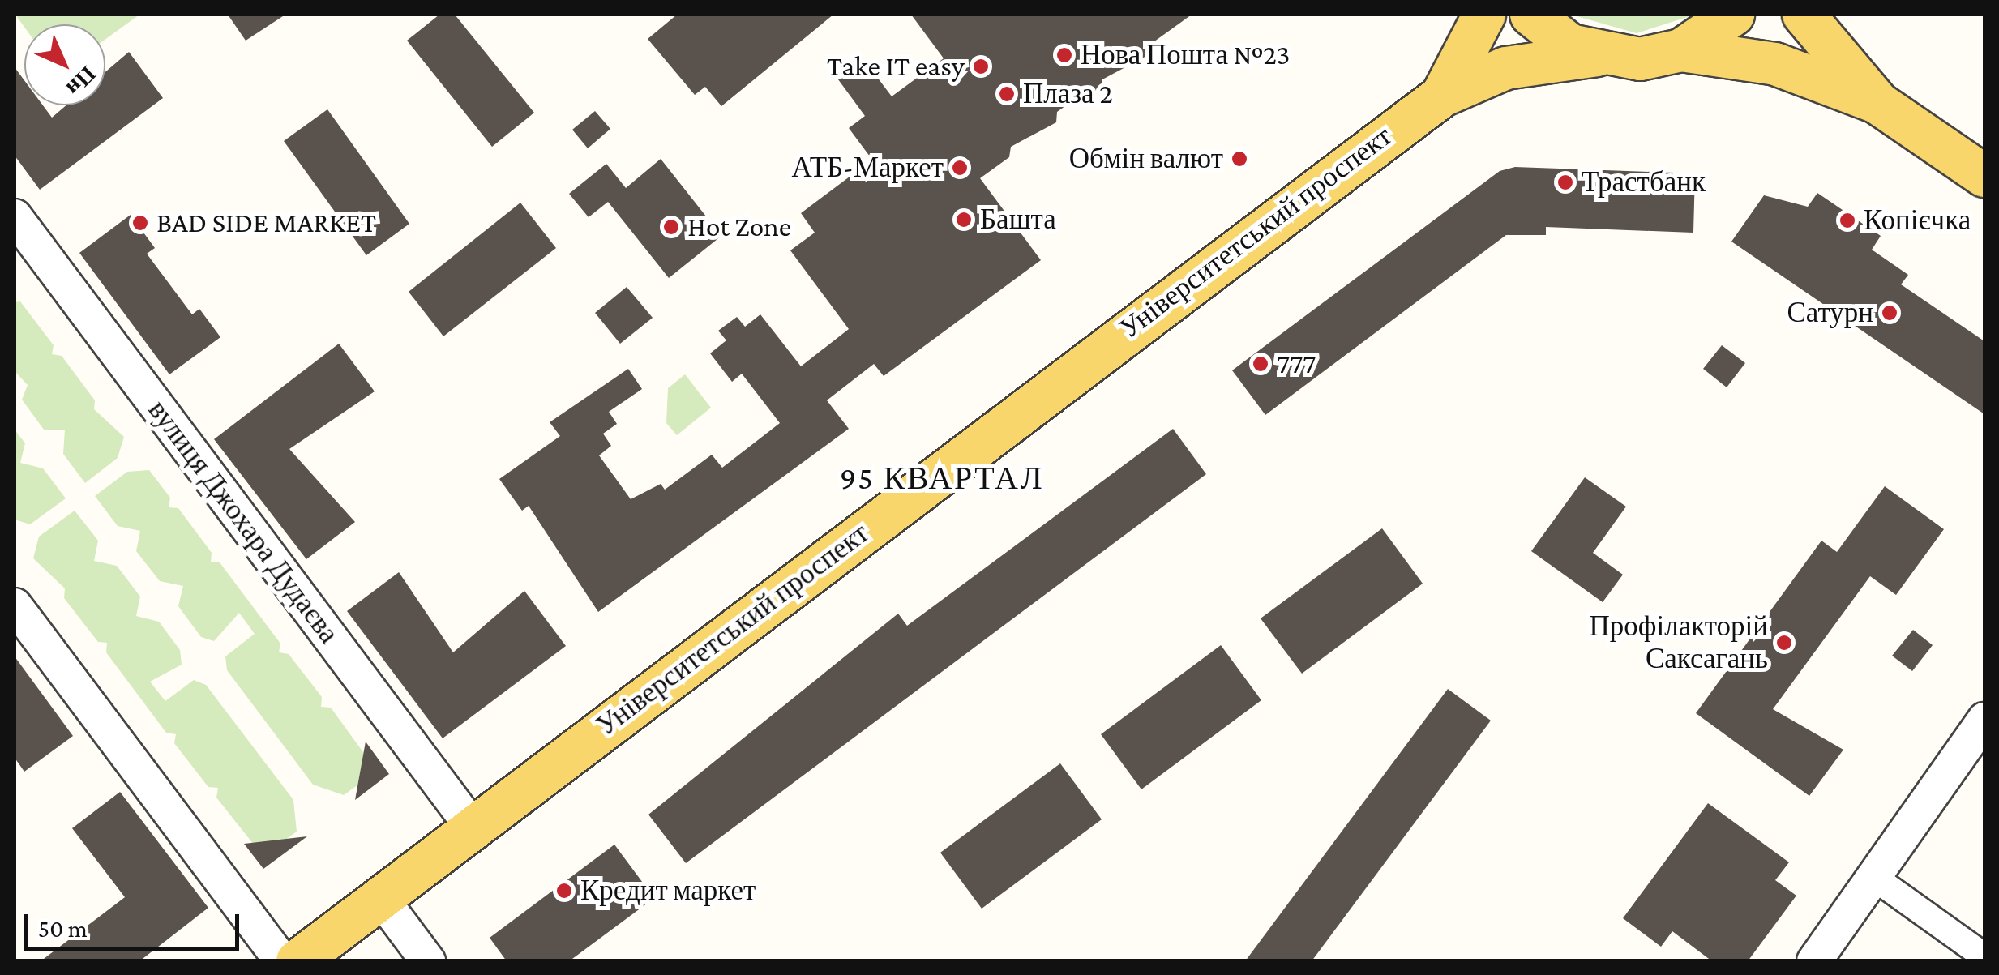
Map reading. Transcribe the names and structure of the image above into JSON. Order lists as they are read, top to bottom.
{
  "streets": {
    "main road": ["Університетський проспект"],
    "street": ["вулиця Джохара Дудаєва"]
  },
  "crossings": [
    ["Університетський проспект", "вулиця Джохара Дудаєва"]
  ],
  "districts": ["95 КВАРТАЛ"],
  "places": [
    "Нова Пошта №23",
    "Take IT easy",
    "Плаза 2",
    "Обмін валют",
    "АТБ-Маркет",
    "Трастбанк",
    "Башта",
    "Копієчка",
    "BAD SIDE MARKET",
    "Hot Zone",
    "Сатурн",
    "777",
    "Профілакторій Саксагань",
    "Кредит маркет"
  ],
  "scale_bar": "50 m",
  "north": "bottom right"
}
